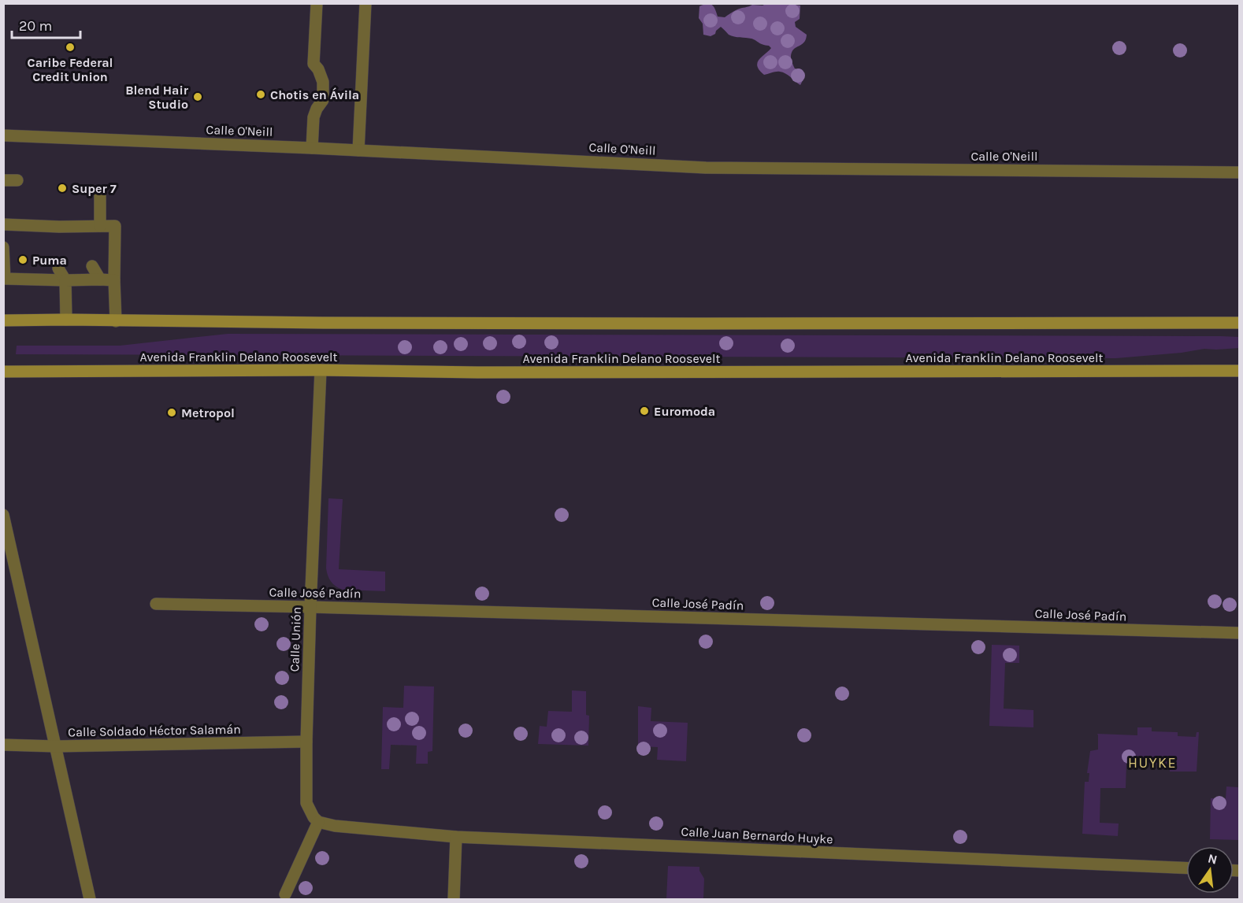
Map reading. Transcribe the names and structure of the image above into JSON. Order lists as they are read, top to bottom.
{
  "streets": {
    "main road": ["Avenida Franklin Delano Roosevelt"],
    "street": [
      "Calle O'Neill",
      "Calle José Padín",
      "Calle Unión",
      "Calle Soldado Héctor Salamán",
      "Calle Juan Bernardo Huyke"
    ]
  },
  "crossings": [
    ["Avenida Franklin Delano Roosevelt", "Calle Unión"],
    ["Calle José Padín", "Calle Unión"],
    ["Calle Unión", "Calle Soldado Héctor Salamán"],
    ["Calle Unión", "Calle Juan Bernardo Huyke"]
  ],
  "districts": ["HUYKE"],
  "places": [
    "Caribe Federal Credit Union",
    "Chotis en Ávila",
    "Blend Hair Studio",
    "Super 7",
    "Puma",
    "Euromoda",
    "Metropol"
  ],
  "scale_bar": "20 m",
  "north": "top"
}
